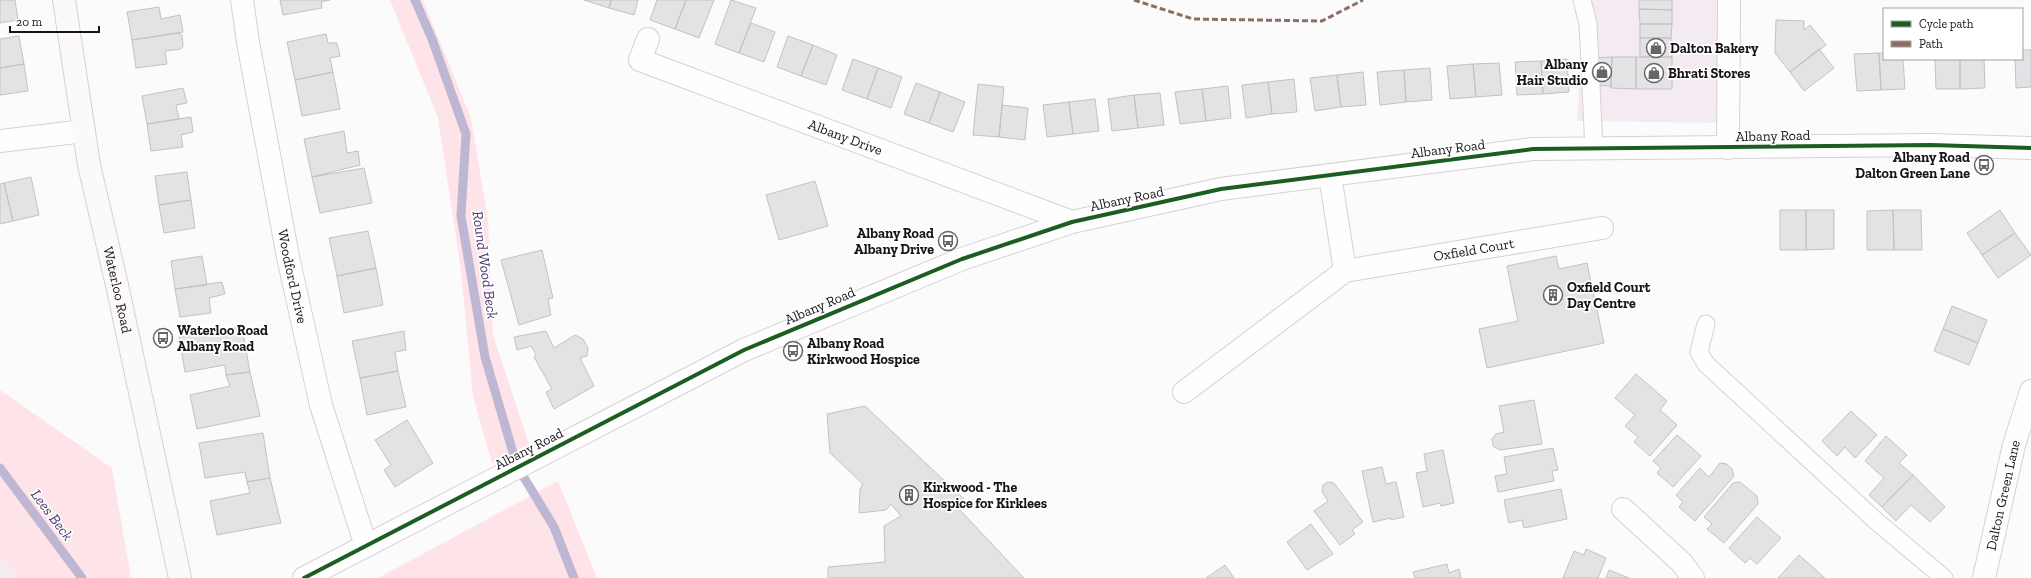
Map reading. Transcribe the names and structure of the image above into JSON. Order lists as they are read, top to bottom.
{
  "streets": {
    "street": [
      "Albany Road",
      "Albany Drive",
      "Oxfield Court",
      "Woodford Drive",
      "Waterloo Road",
      "Dalton Green Lane"
    ]
  },
  "crossings": [
    ["Albany Road", "Albany Drive"],
    ["Albany Road", "Woodford Drive"]
  ],
  "water": ["Round Wood Beck", "Lees Beck"],
  "places": {
    "shop": ["Dalton Bakery", "Albany Hair Studio", "Bhrati Stores"],
    "bus stop": [
      "Albany Road Dalton Green Lane",
      "Albany Road Albany Drive",
      "Waterloo Road Albany Road",
      "Albany Road Kirkwood Hospice"
    ],
    "building": ["Oxfield Court Day Centre", "Kirkwood - The Hospice for Kirklees"]
  },
  "legend": ["Cycle path", "Path"],
  "scale_bar": "20 m"
}
